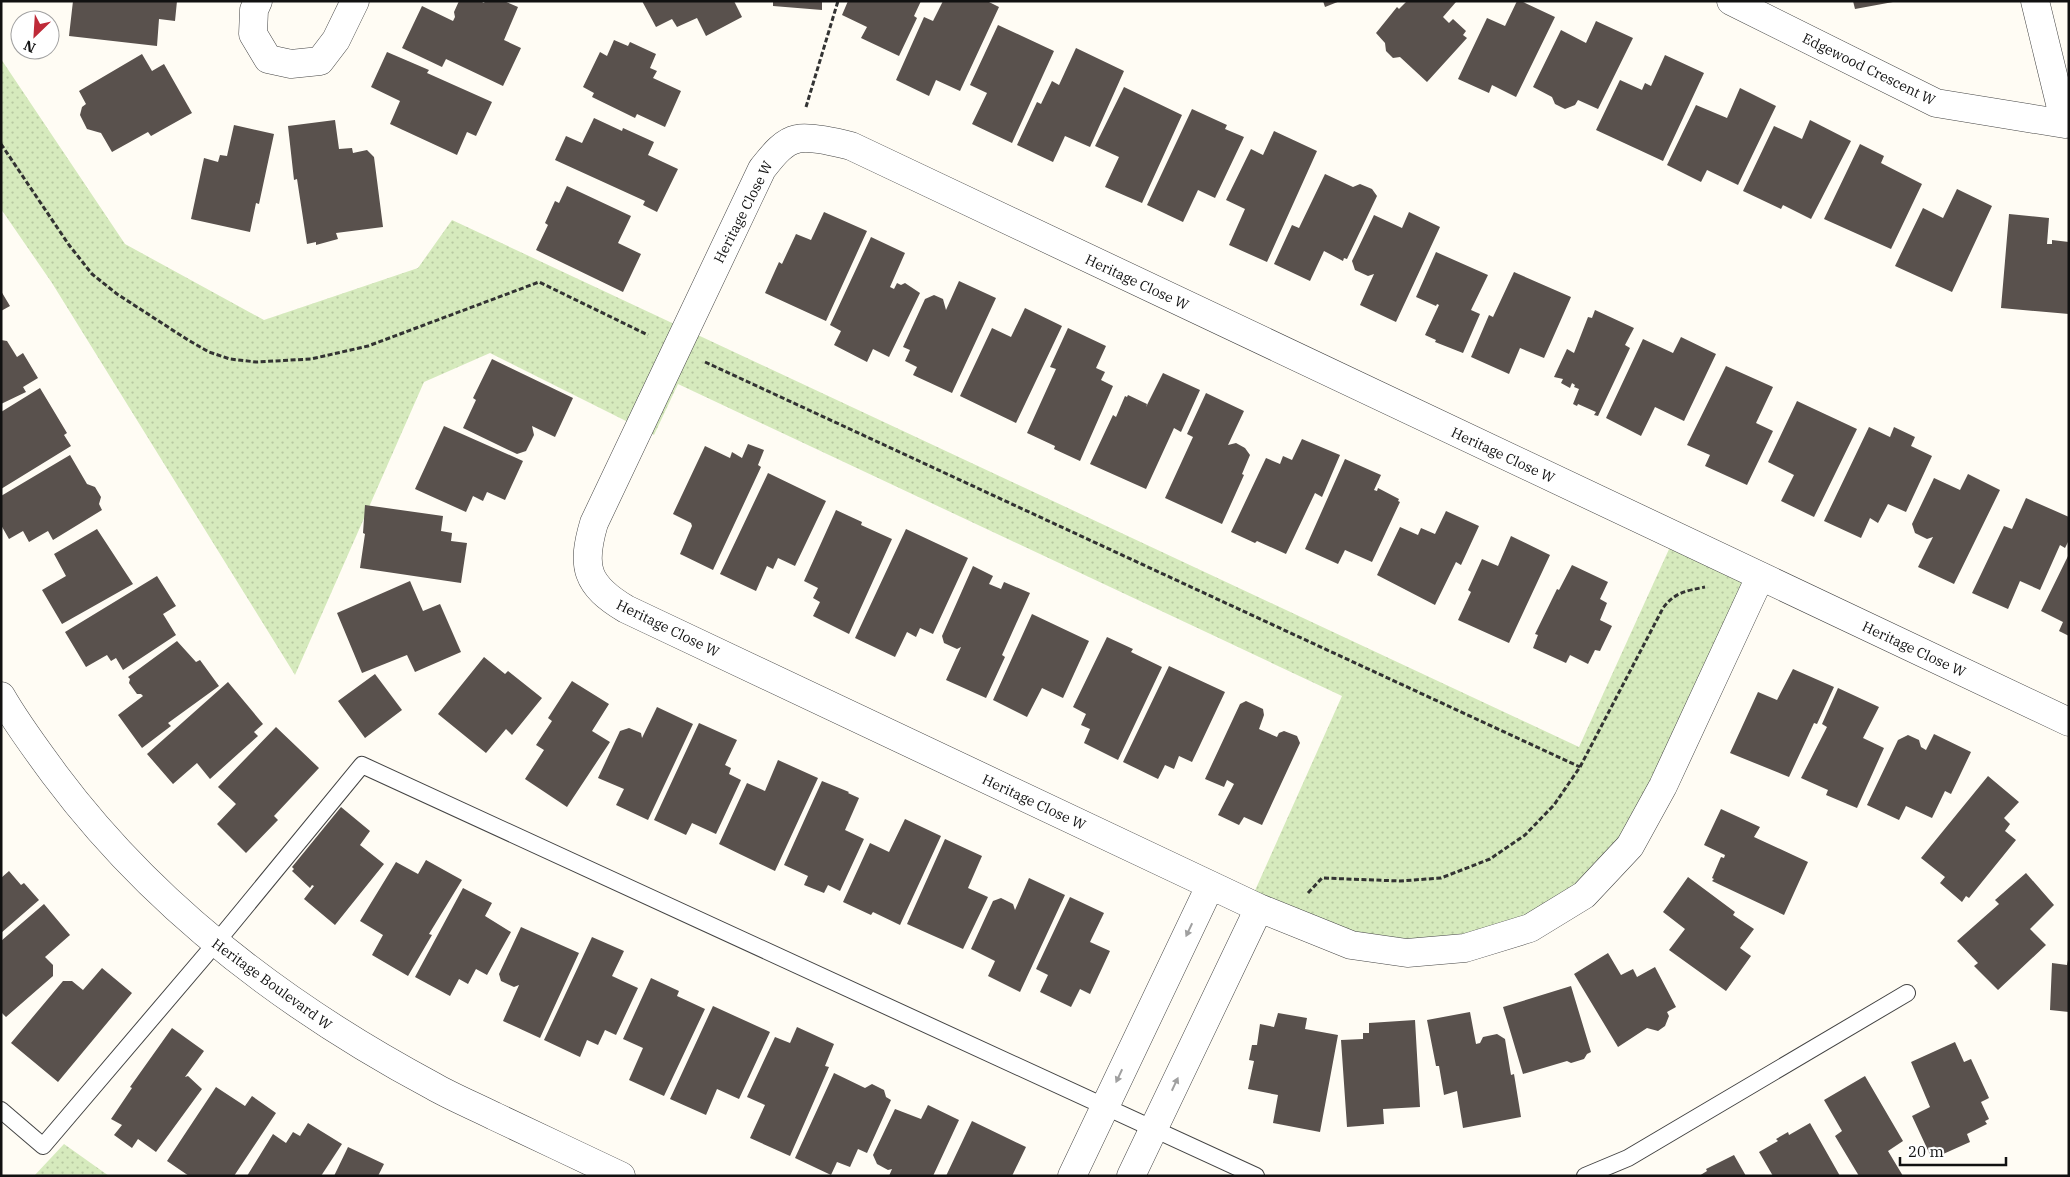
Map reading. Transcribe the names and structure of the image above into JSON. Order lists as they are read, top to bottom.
{
  "streets": {
    "street": ["Edgewood Crescent W", "Heritage Close W", "Heritage Boulevard W"]
  },
  "scale_bar": "20 m",
  "north": "bottom left"
}
